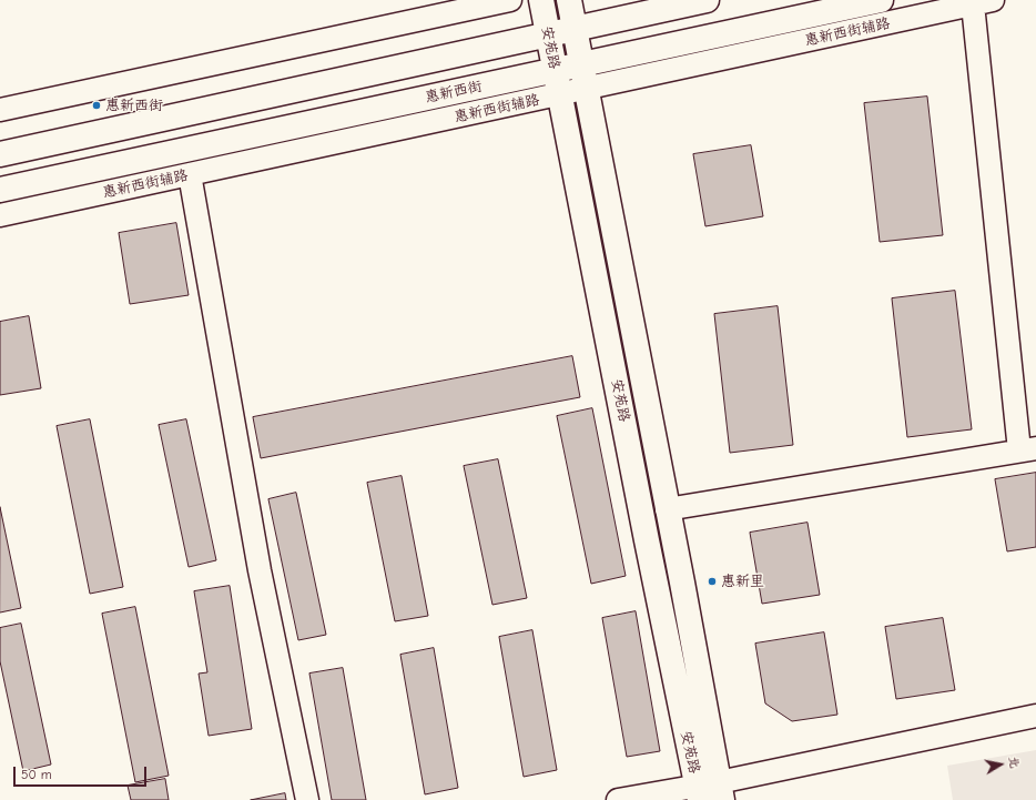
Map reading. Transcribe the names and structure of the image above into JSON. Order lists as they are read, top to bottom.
{
  "streets": {
    "main road": ["安苑路", "惠新西街"],
    "street": ["惠新西街辅路"]
  },
  "crossings": [
    ["惠新西街辅路", "安苑路"],
    ["安苑路", "惠新西街"]
  ],
  "places": ["惠新西街", "惠新里"],
  "scale_bar": "50 m",
  "north": "right"
}
